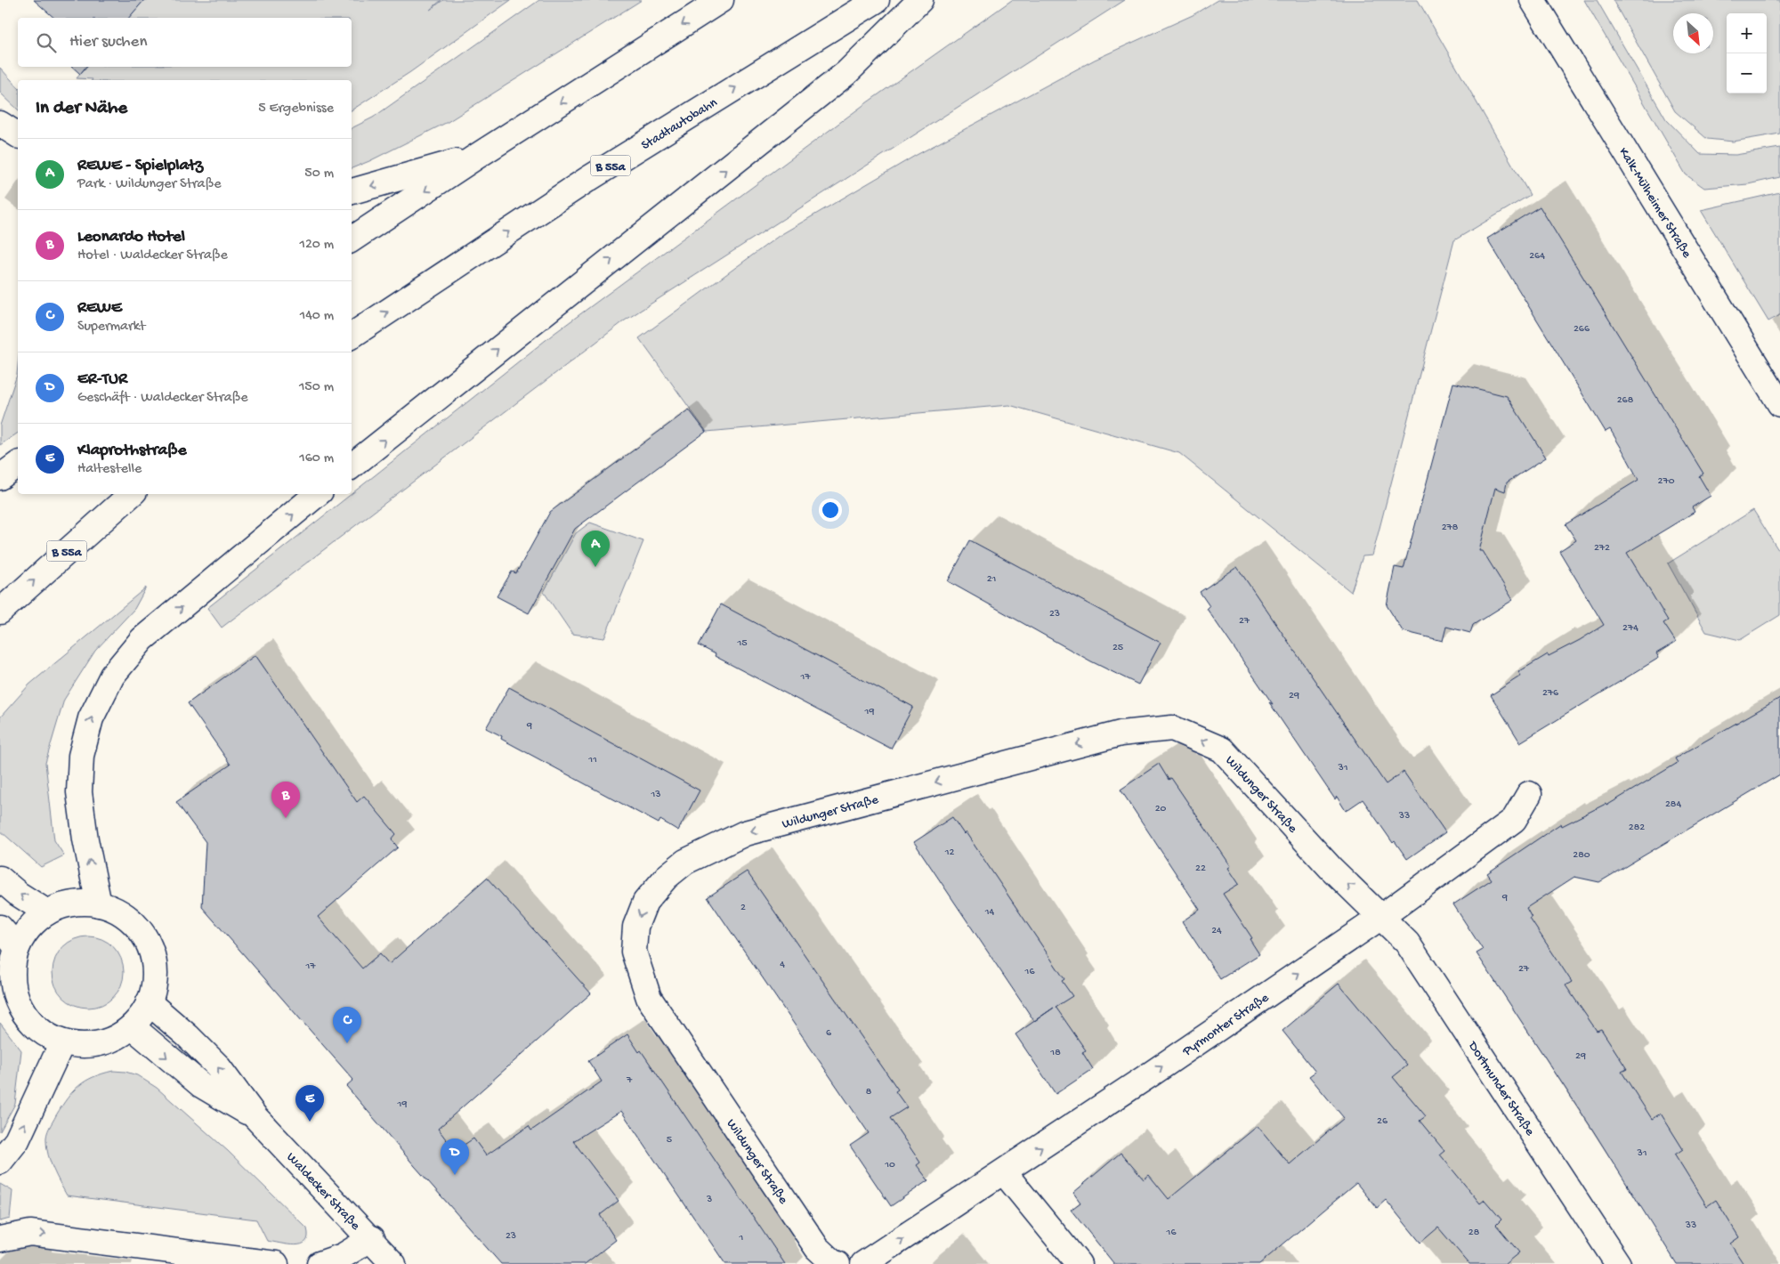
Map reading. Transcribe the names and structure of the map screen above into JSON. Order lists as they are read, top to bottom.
{
  "streets": {
    "main road": [
      "Stadtautobahn",
      "B 55a",
      "Kalk-Mülheimer Straße",
      "Wildunger Straße",
      "Pyrmonter Straße",
      "Dortmunder Straße",
      "Waldecker Straße"
    ]
  },
  "crossings": [
    ["Wildunger Straße", "Pyrmonter Straße"],
    ["Wildunger Straße", "Dortmunder Straße"],
    ["Pyrmonter Straße", "Dortmunder Straße"]
  ],
  "one_way": ["Pyrmonter Straße"],
  "house_numbers": [
    "264",
    "266",
    "268",
    "270",
    "278",
    "272",
    "21",
    "23",
    "27",
    "274",
    "15",
    "25",
    "17",
    "276",
    "29",
    "19",
    "9",
    "11",
    "31",
    "13",
    "284",
    "20",
    "33",
    "282",
    "12",
    "280",
    "22",
    "9",
    "2",
    "14",
    "24",
    "4",
    "17",
    "27",
    "16",
    "6",
    "18",
    "29",
    "7",
    "8",
    "19",
    "26",
    "5",
    "31",
    "10",
    "3",
    "33",
    "16",
    "28",
    "23",
    "1"
  ],
  "north": "bottom right",
  "page": {
    "map_buttons": ["+", "−"],
    "search": "Hier suchen",
    "heading": ["In der Nähe", "5 Ergebnisse"],
    "list": [
      {
        "mark": "A",
        "name": "REWE - Spielplatz",
        "note": "Park · Wildunger Straße",
        "value": "50 m"
      },
      {
        "mark": "B",
        "name": "Leonardo Hotel",
        "note": "Hotel · Waldecker Straße",
        "value": "120 m"
      },
      {
        "mark": "C",
        "name": "REWE",
        "note": "Supermarkt",
        "value": "140 m"
      },
      {
        "mark": "D",
        "name": "ER-TUR",
        "note": "Geschäft · Waldecker Straße",
        "value": "150 m"
      },
      {
        "mark": "E",
        "name": "Klaprothstraße",
        "note": "Haltestelle",
        "value": "160 m"
      }
    ],
    "pins": [
      "A",
      "B",
      "C",
      "E",
      "D"
    ]
  }
}
